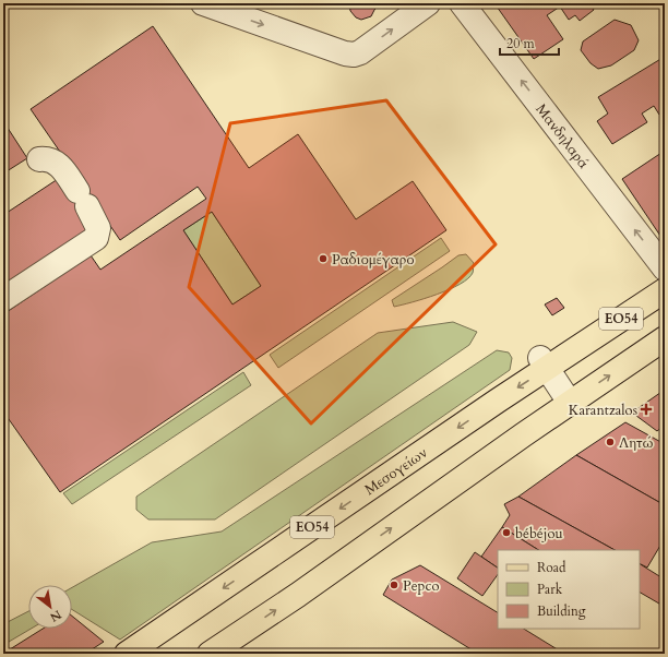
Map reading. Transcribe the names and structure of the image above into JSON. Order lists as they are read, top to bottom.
{
  "streets": {
    "main road": ["ΕΟ54", "Μεσογείων"],
    "street": ["Μανδηλαρά"]
  },
  "one_way": ["Μανδηλαρά"],
  "places": {
    "other": [
      "Ραδιομέγαρο",
      "Λητώ",
      "bébéjou",
      "Pepco"
    ],
    "health": ["Karantzalos"]
  },
  "legend": ["Road", "Park", "Building"],
  "scale_bar": "20 m",
  "north": "bottom right"
}
